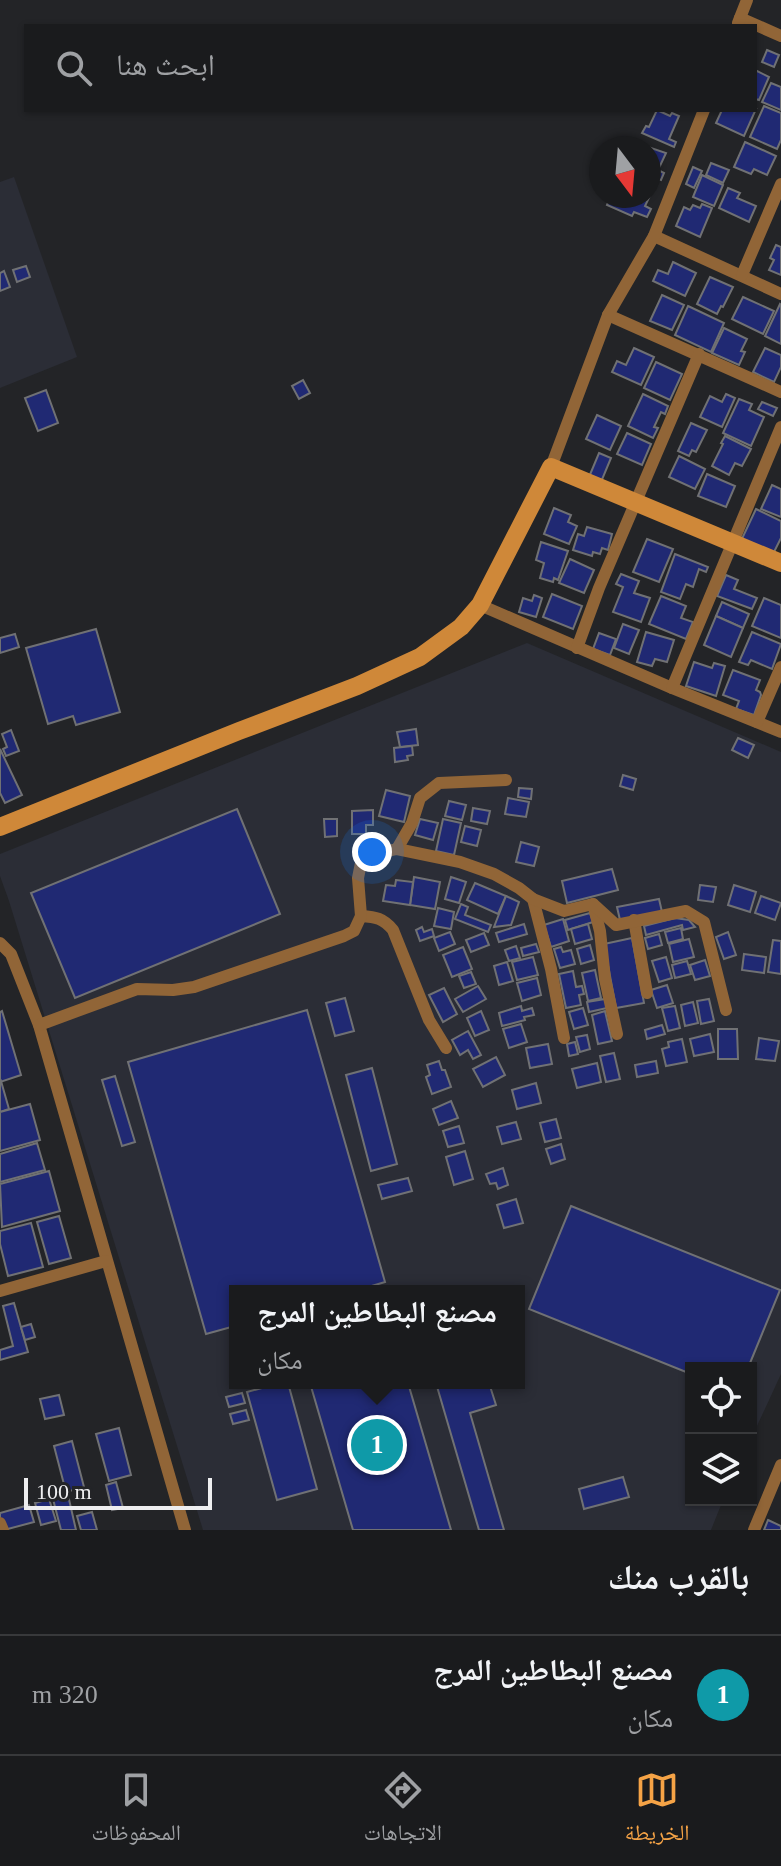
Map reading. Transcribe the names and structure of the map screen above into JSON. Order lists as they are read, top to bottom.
{
  "scale_bar": "100 m",
  "north": "bottom",
  "page": {
    "search": "ابحث هنا",
    "popup": ["مصنع البطاطين المرج", "مكان"],
    "pins": "1",
    "scale": "100 m",
    "heading": "بالقرب منك",
    "list": [
      {
        "mark": "1",
        "name": "مصنع البطاطين المرج",
        "note": "مكان",
        "value": "320 m"
      }
    ],
    "nav": ["الخريطة", "الاتجاهات", "المحفوظات"]
  }
}
